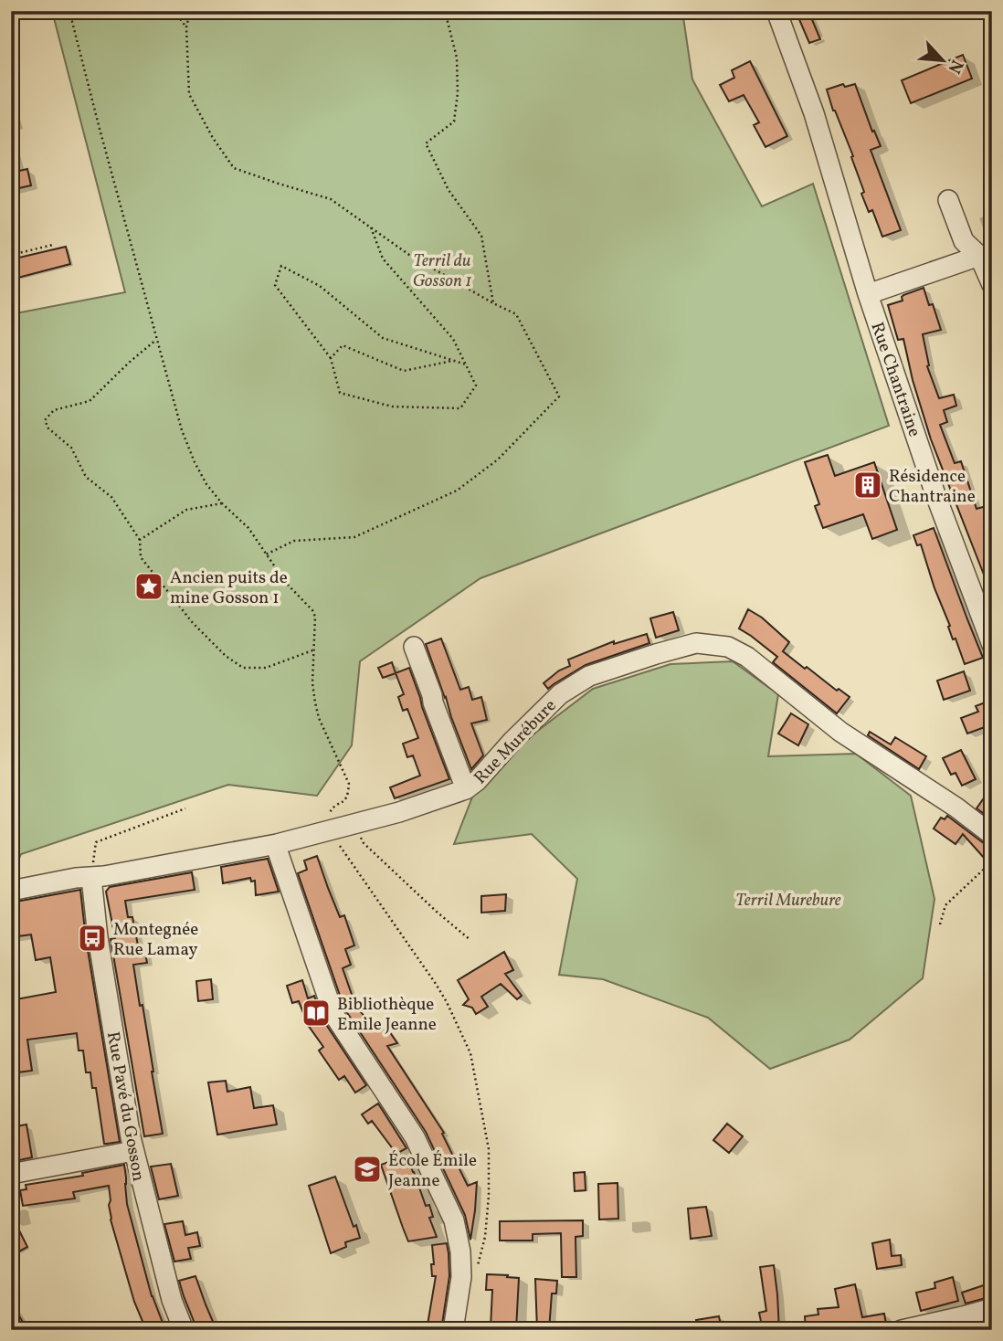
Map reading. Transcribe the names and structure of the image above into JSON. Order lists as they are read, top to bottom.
{
  "streets": {
    "street": ["Rue Chantraine", "Rue Murébure", "Rue Pavé du Gosson"]
  },
  "crossings": [
    ["Rue Murébure", "Rue Pavé du Gosson"]
  ],
  "parks": ["Terril du Gosson 1", "Terril Murebure"],
  "places": {
    "building": ["Résidence Chantraine"],
    "place": ["Ancien puits de mine Gosson 1"],
    "bus stop": ["Montegnée Rue Lamay"],
    "library": ["Bibliothèque Emile Jeanne"],
    "school or university": ["École Émile Jeanne"]
  },
  "north": "bottom right"
}
